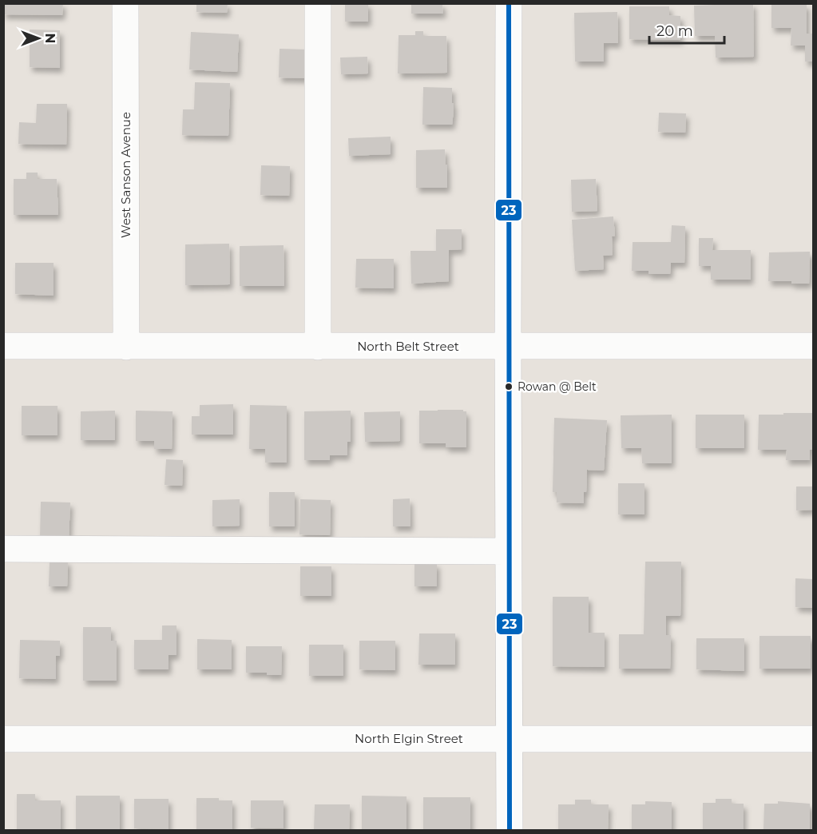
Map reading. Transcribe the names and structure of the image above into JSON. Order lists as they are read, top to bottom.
{
  "streets": {
    "street": ["West Sanson Avenue", "North Belt Street", "North Elgin Street"]
  },
  "crossings": [
    ["West Sanson Avenue", "North Belt Street"]
  ],
  "places": ["Rowan @ Belt"],
  "lines": ["transit line 23"],
  "scale_bar": "20 m",
  "north": "right"
}
